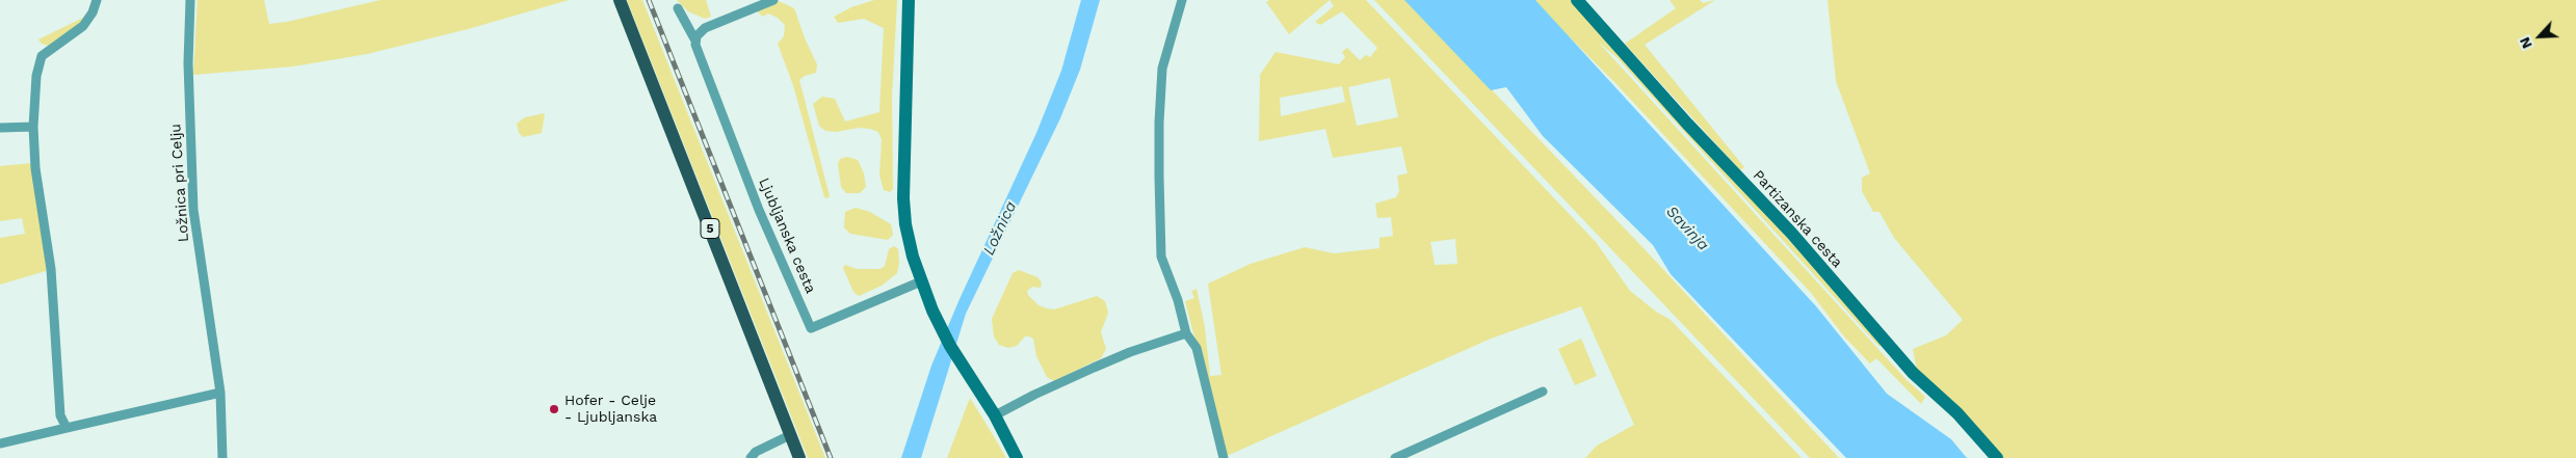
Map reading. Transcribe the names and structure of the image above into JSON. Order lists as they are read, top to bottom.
{
  "streets": {
    "main road": ["5"],
    "street": ["Ložnica pri Celju", "Partizanska cesta", "Ljubljanska cesta"]
  },
  "water": ["Ložnica", "Savinja"],
  "places": ["Hofer - Celje - Ljubljanska"],
  "north": "bottom left"
}
